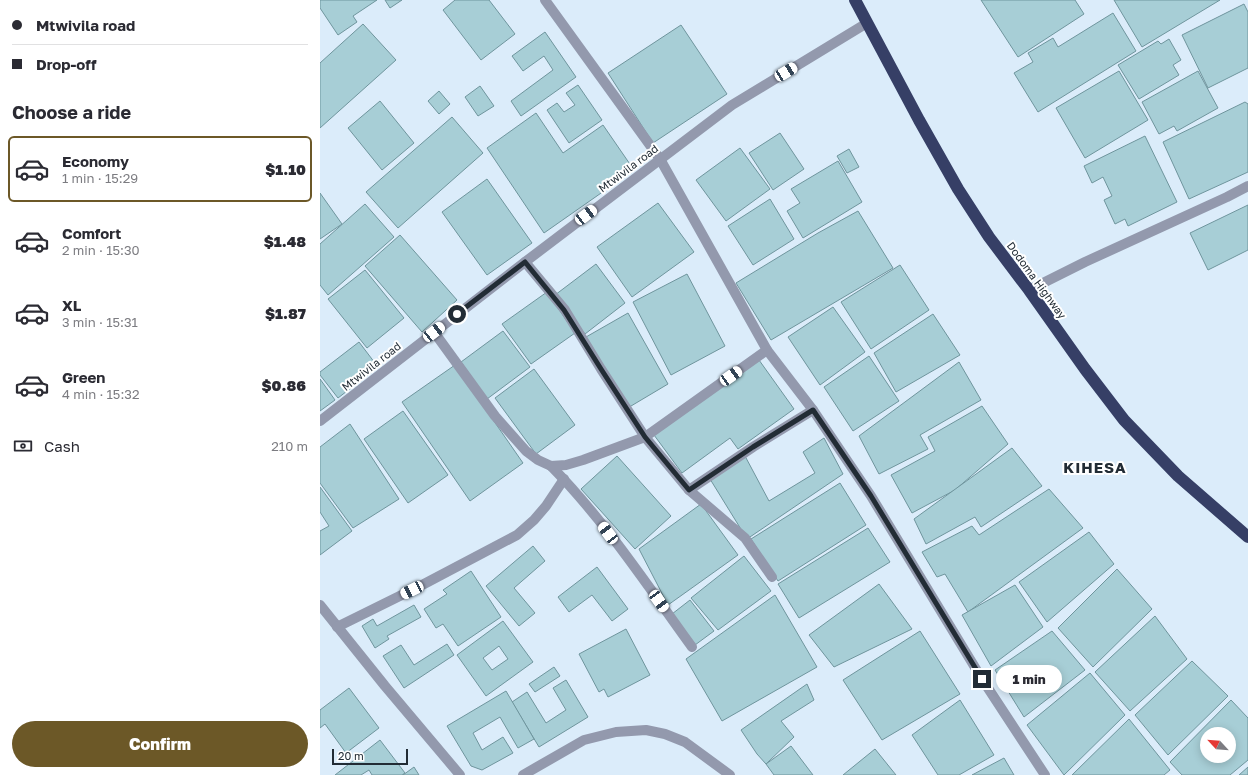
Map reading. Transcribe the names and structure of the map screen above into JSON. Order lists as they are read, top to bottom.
{
  "streets": {
    "highway": ["Dodoma Highway"],
    "street": ["Mtwivila road"]
  },
  "crossings": [
    ["Mtwivila road", "Dodoma Highway"]
  ],
  "districts": ["KIHESA"],
  "scale_bar": "20 m",
  "north": "top left",
  "page": {
    "banner": ["Mtwivila road", "Drop-off"],
    "heading": "Choose a ride",
    "list": [
      {
        "name": "Economy",
        "note": "1 min · 15:29",
        "value": "$1.10"
      },
      {
        "name": "Comfort",
        "note": "2 min · 15:30",
        "value": "$1.48"
      },
      {
        "name": "XL",
        "note": "3 min · 15:31",
        "value": "$1.87"
      },
      {
        "name": "Green",
        "note": "4 min · 15:32",
        "value": "$0.86"
      }
    ],
    "pay": ["Cash", "210 m"],
    "bubble": "1 min",
    "buttons": "Confirm",
    "scale": "20 m"
  }
}
